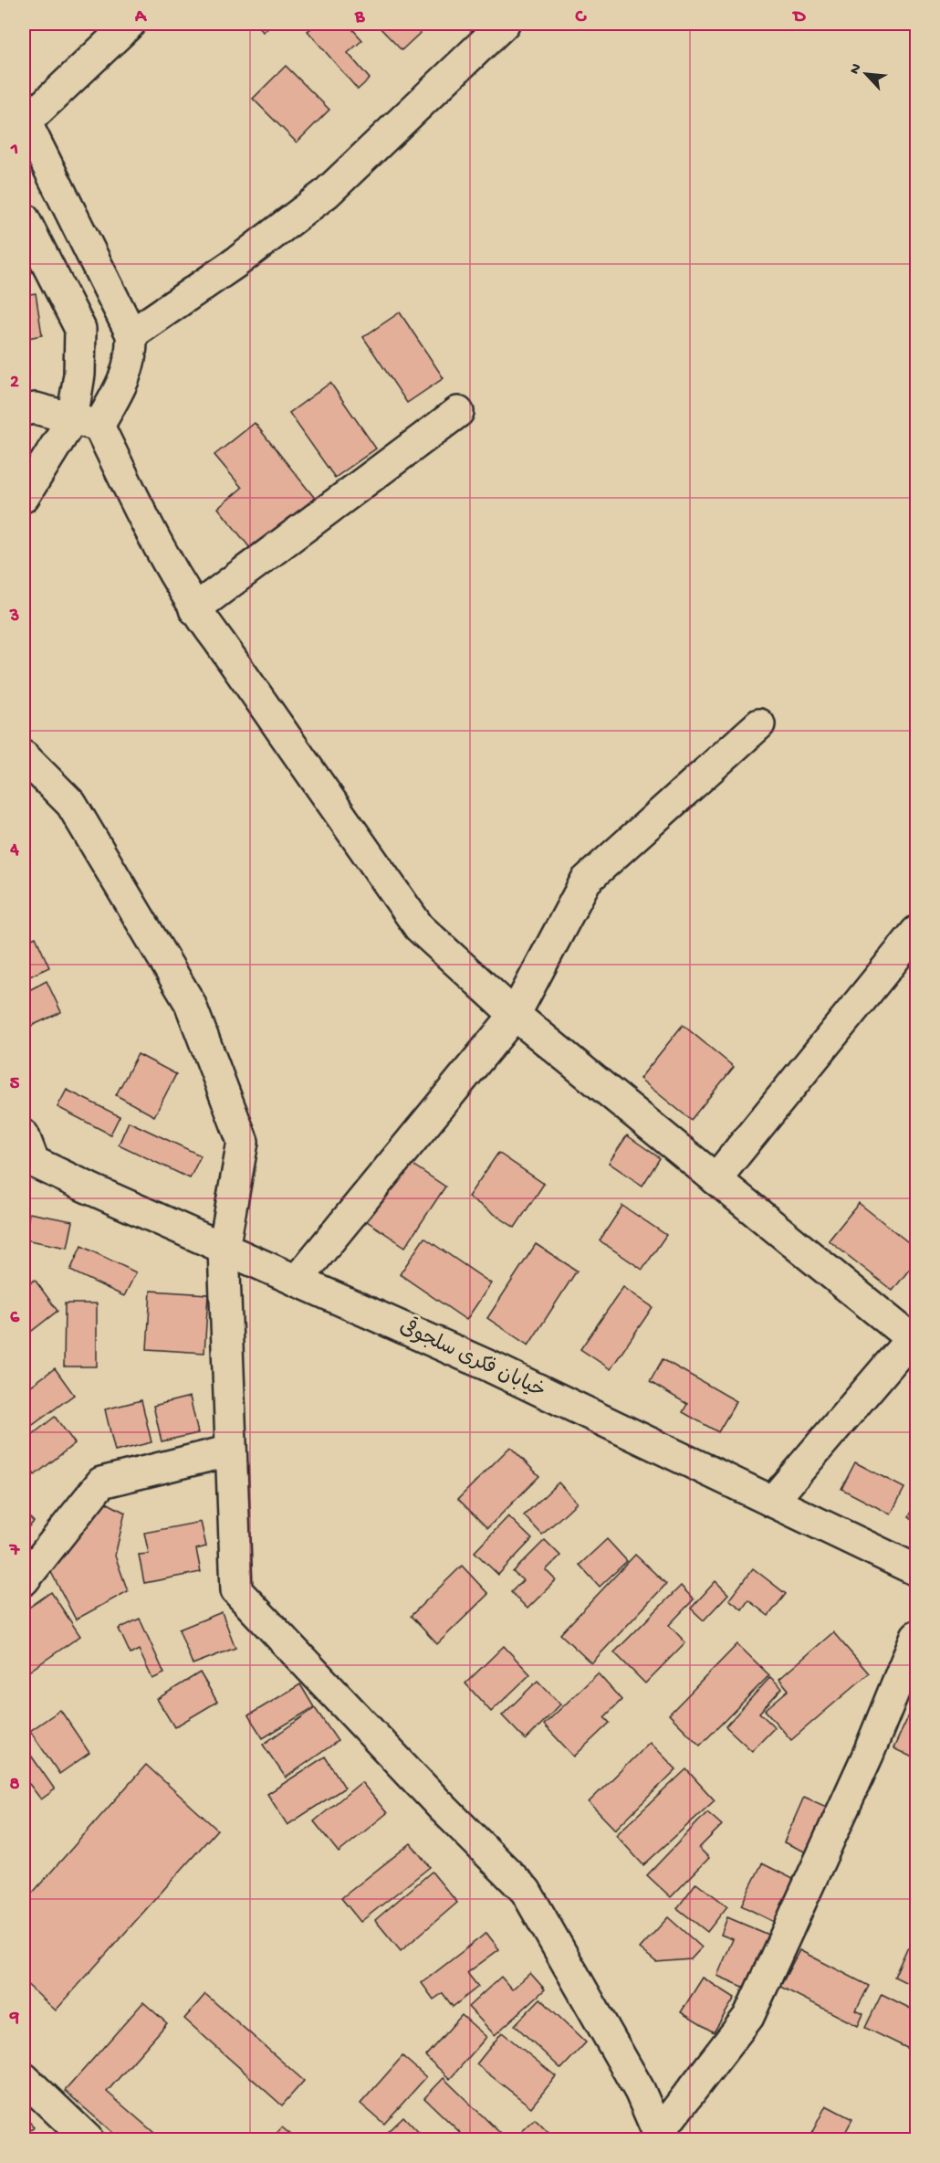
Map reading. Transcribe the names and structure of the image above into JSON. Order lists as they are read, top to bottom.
{
  "streets": {
    "street": ["خیابان فکری سلجوقی"]
  },
  "north": "top left",
  "grid": {
    "columns": [
      "A",
      "B",
      "C",
      "D"
    ],
    "rows": [
      "1",
      "2",
      "3",
      "4",
      "5",
      "6",
      "7",
      "8",
      "9"
    ]
  }
}
